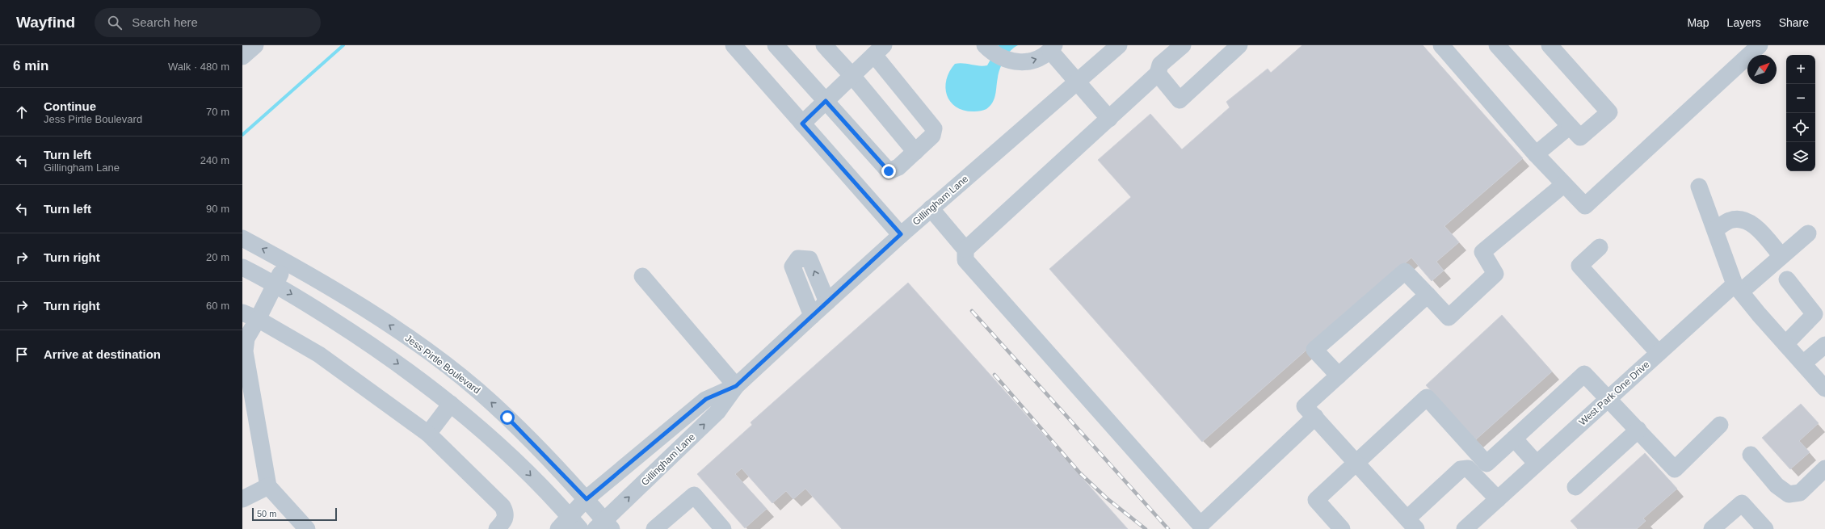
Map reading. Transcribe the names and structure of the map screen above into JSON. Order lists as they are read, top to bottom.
{
  "streets": {
    "street": ["Gillingham Lane", "Jess Pirtle Boulevard", "West Park One Drive"]
  },
  "crossings": [
    ["Gillingham Lane", "Jess Pirtle Boulevard"]
  ],
  "scale_bar": "50 m",
  "north": "top right",
  "page": {
    "header": "Wayfind",
    "search": "Search here",
    "nav": ["Map", "Layers", "Share"],
    "heading": ["6 min", "Walk · 480 m"],
    "map_buttons": ["+", "−"],
    "list": [
      ["Continue", "Jess Pirtle Boulevard", "70 m"],
      ["Turn left", "Gillingham Lane", "240 m"],
      ["Turn left", "90 m"],
      ["Turn right", "20 m"],
      ["Turn right", "60 m"],
      "Arrive at destination"
    ],
    "scale": "50 m"
  }
}
